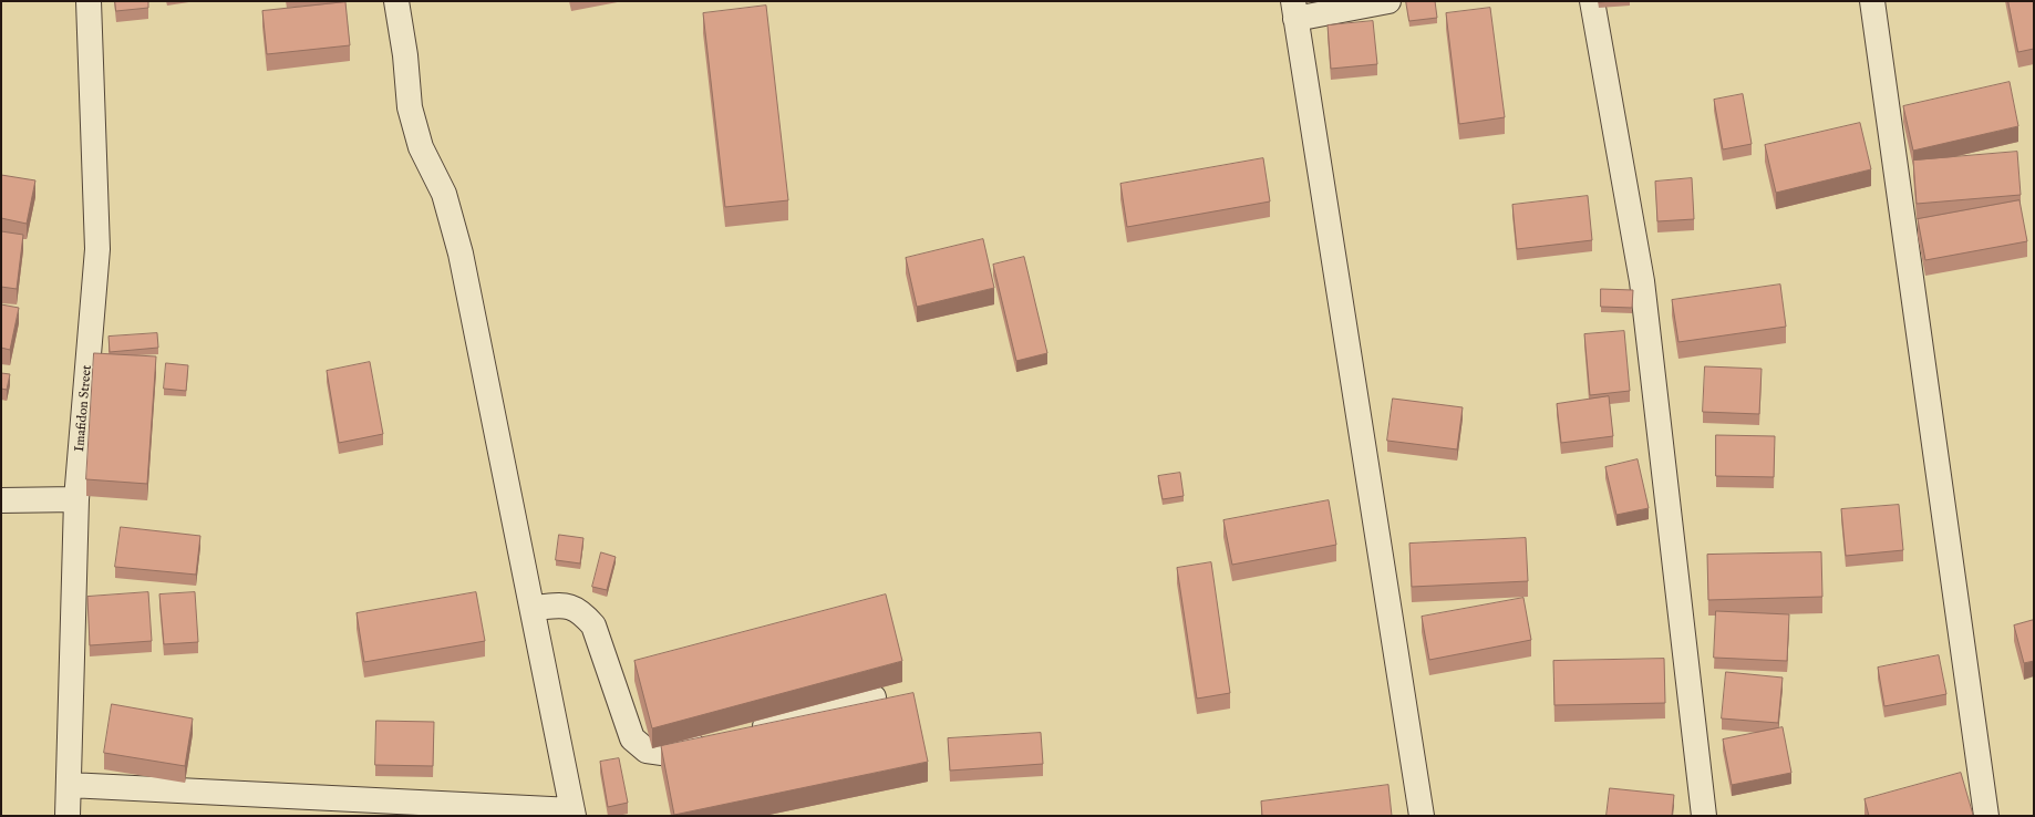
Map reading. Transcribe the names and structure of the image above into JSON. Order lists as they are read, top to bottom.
{
  "streets": {
    "street": ["Imafidon Street"]
  }
}
